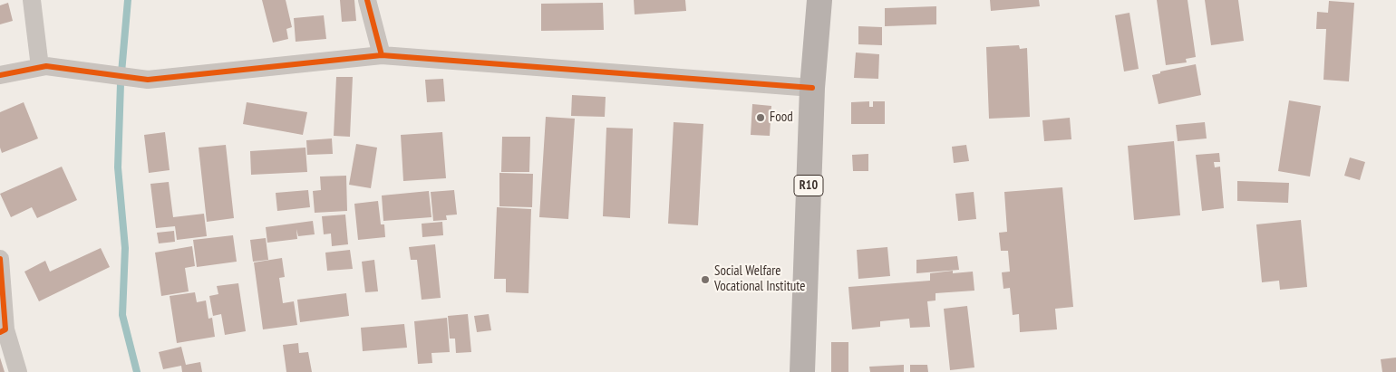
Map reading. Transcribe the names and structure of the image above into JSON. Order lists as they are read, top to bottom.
{
  "streets": {
    "main road": ["R10"]
  },
  "places": ["Food", "Social Welfare Vocational Institute"]
}
